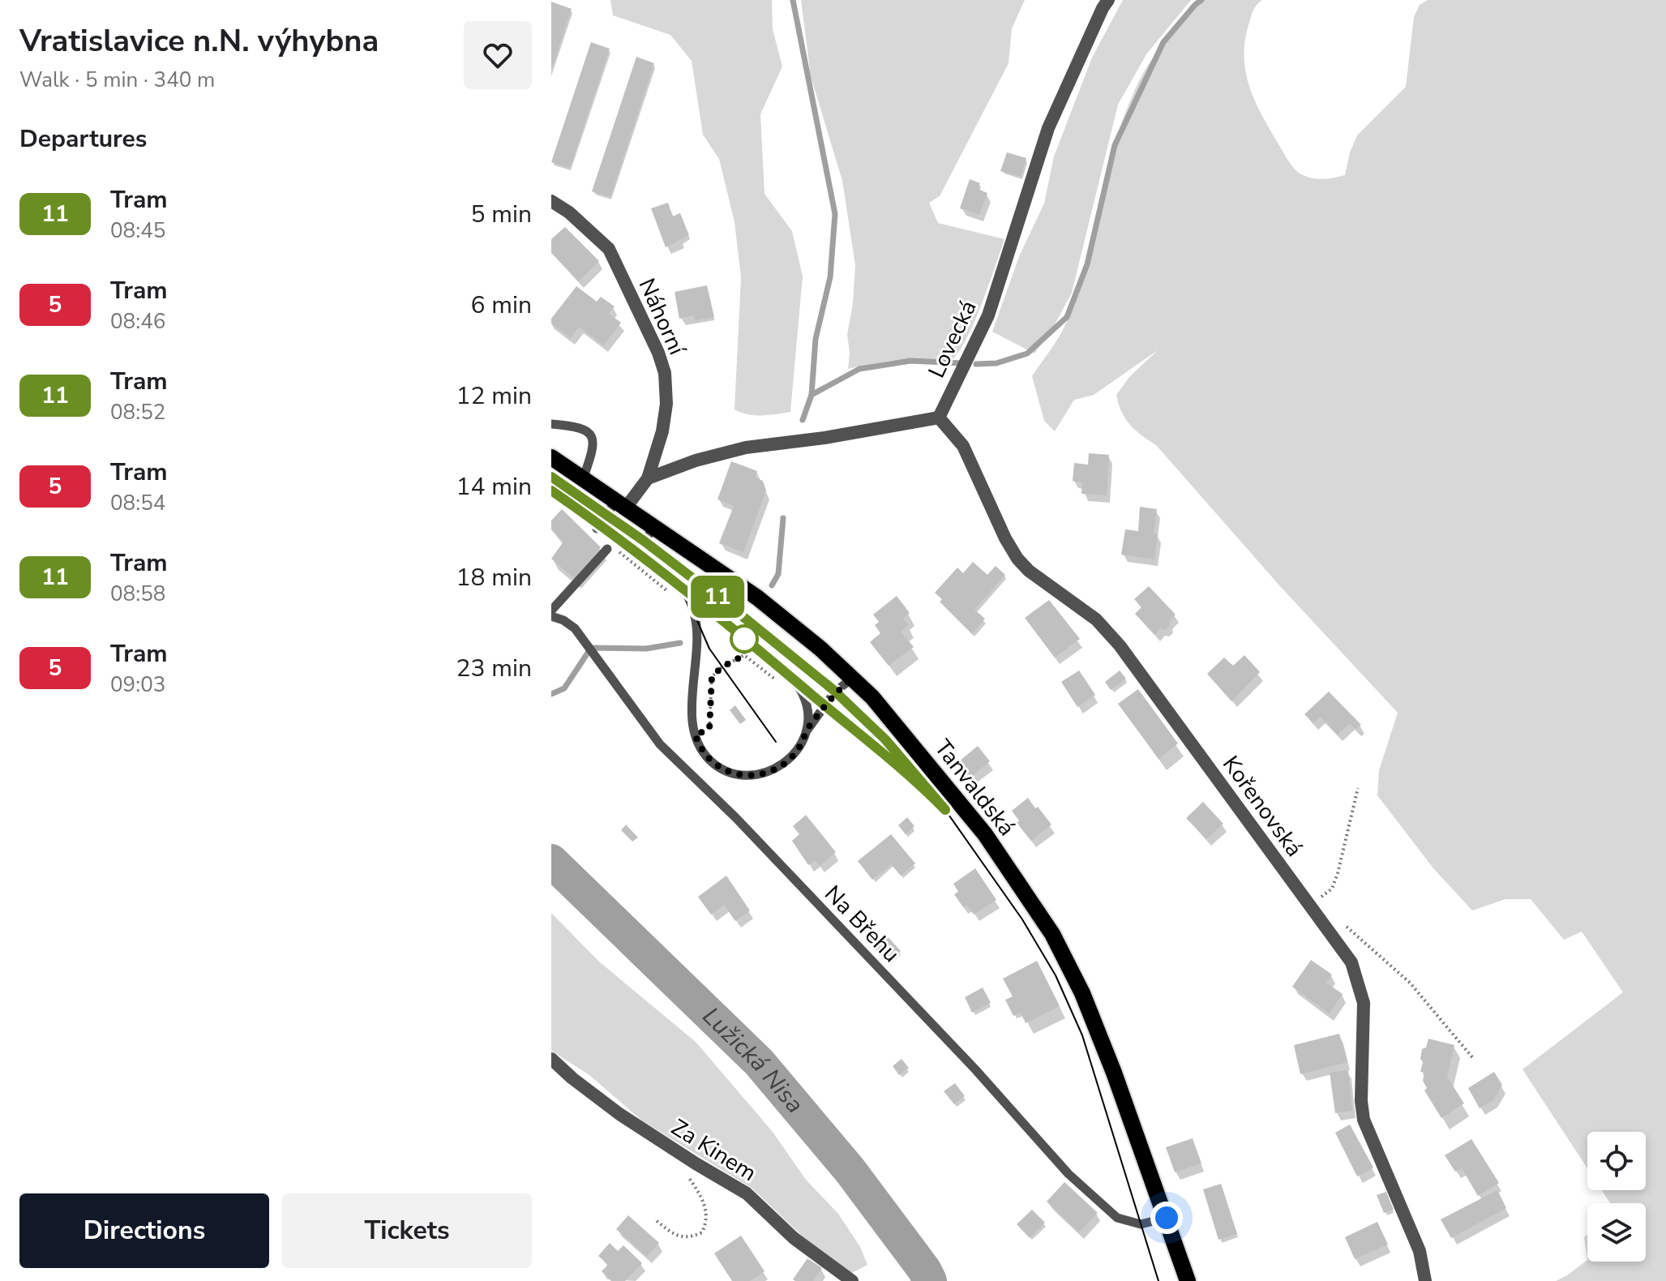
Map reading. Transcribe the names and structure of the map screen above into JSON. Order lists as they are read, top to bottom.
{
  "streets": {
    "main road": ["Tanvaldská"],
    "street": [
      "Náhorní",
      "Lovecká",
      "Kořenovská",
      "Za Kinem"
    ],
    "lane": ["Na Břehu"]
  },
  "crossings": [
    ["Náhorní", "Tanvaldská"],
    ["Lovecká", "Kořenovská"],
    ["Tanvaldská", "Na Břehu"]
  ],
  "water": ["Lužická Nisa"],
  "lines": ["tram line 11"],
  "page": {
    "heading": [
      ["Vratislavice n.N. výhybna", "Walk · 5 min · 340 m"],
      "Departures"
    ],
    "on_map": "11",
    "list": [
      {
        "mark": "11",
        "name": "Tram",
        "note": "08:45",
        "value": "5 min"
      },
      {
        "mark": "5",
        "name": "Tram",
        "note": "08:46",
        "value": "6 min"
      },
      {
        "mark": "11",
        "name": "Tram",
        "note": "08:52",
        "value": "12 min"
      },
      {
        "mark": "5",
        "name": "Tram",
        "note": "08:54",
        "value": "14 min"
      },
      {
        "mark": "11",
        "name": "Tram",
        "note": "08:58",
        "value": "18 min"
      },
      {
        "mark": "5",
        "name": "Tram",
        "note": "09:03",
        "value": "23 min"
      }
    ],
    "buttons": ["Directions", "Tickets"]
  }
}
